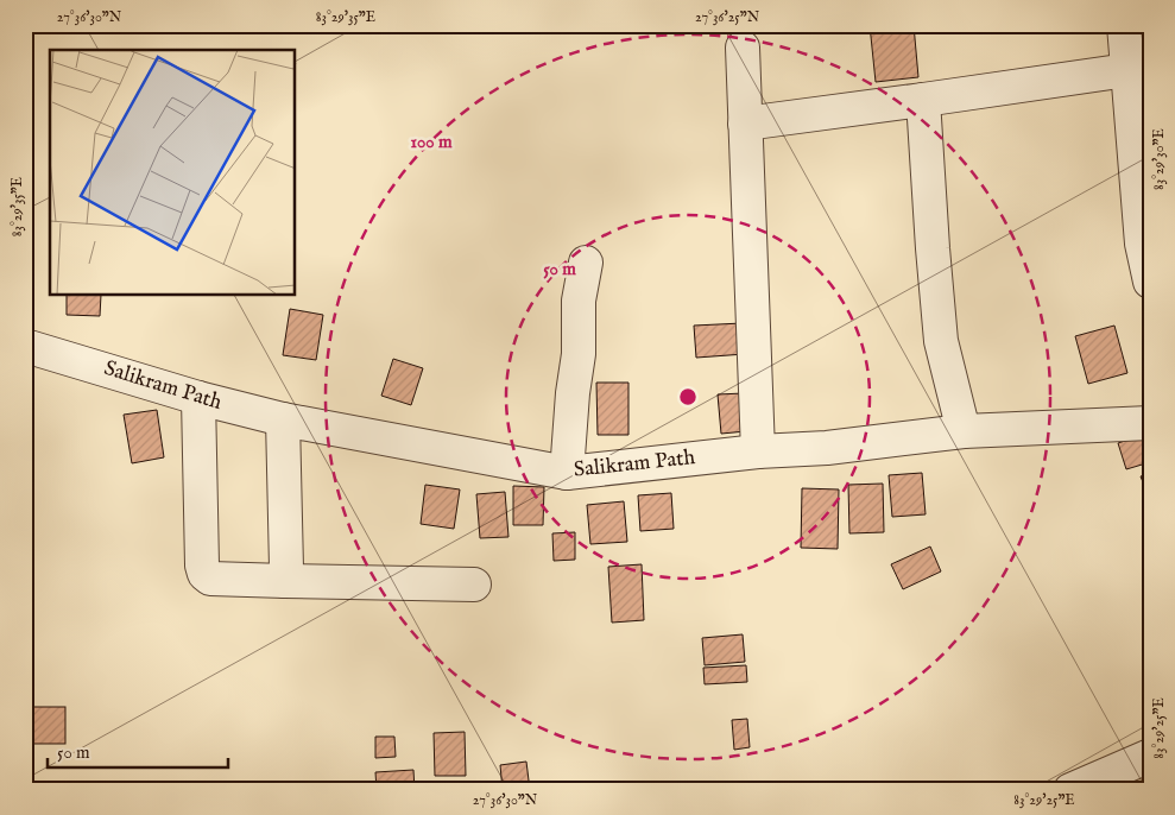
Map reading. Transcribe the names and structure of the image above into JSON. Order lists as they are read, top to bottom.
{
  "streets": {
    "street": ["Salikram Path"]
  },
  "scale_bar": "50 m",
  "coordinates": [
    "27°36'30\"N",
    "83°29'35\"E",
    "27°36'25\"N",
    "83°29'30\"E",
    "83°29'25\"E"
  ],
  "rings": ["100 m", "50 m"]
}
